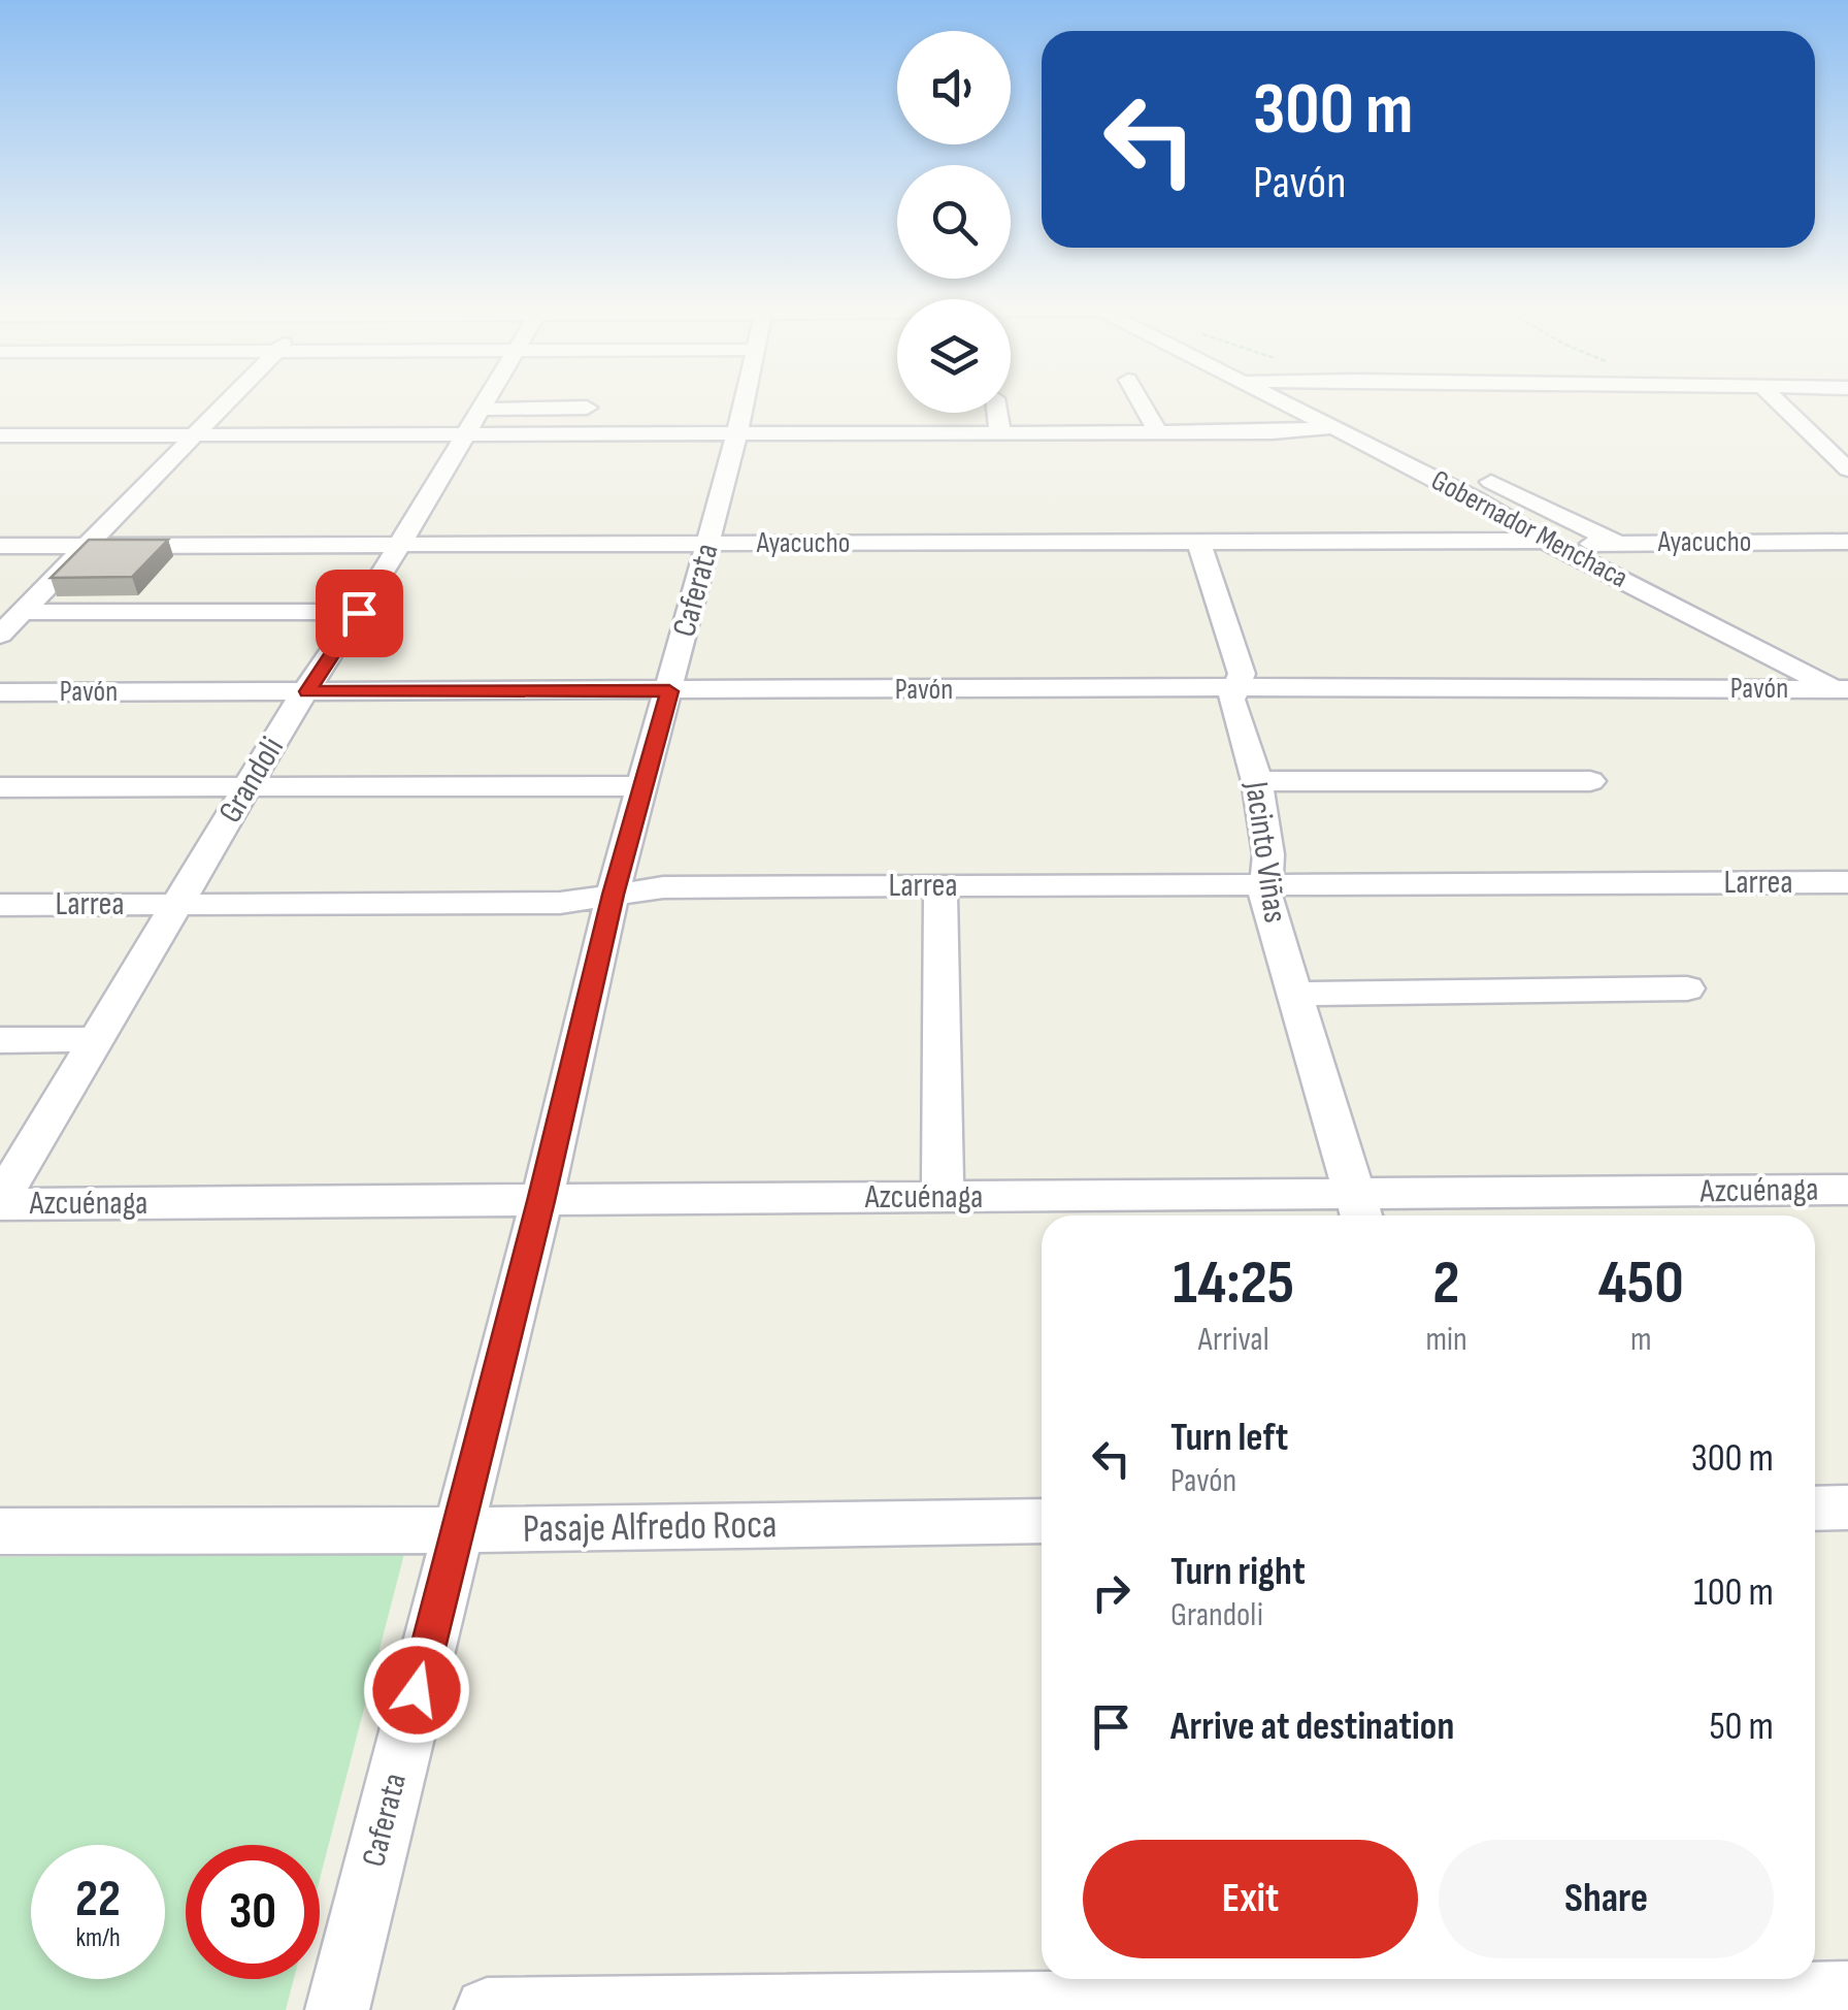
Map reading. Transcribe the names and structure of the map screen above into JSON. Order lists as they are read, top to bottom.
{
  "streets": {
    "street": [
      "Gobernador Menchaca",
      "Ayacucho",
      "Caferata",
      "Pavón",
      "Grandoli",
      "Jacinto Viñas",
      "Larrea",
      "Azcuénaga",
      "Pasaje Alfredo Roca"
    ]
  },
  "crossings": [
    ["Gobernador Menchaca", "Ayacucho"],
    ["Gobernador Menchaca", "Pavón"],
    ["Ayacucho", "Caferata"],
    ["Ayacucho", "Grandoli"],
    ["Ayacucho", "Jacinto Viñas"],
    ["Caferata", "Pavón"],
    ["Caferata", "Larrea"],
    ["Caferata", "Azcuénaga"],
    ["Caferata", "Pasaje Alfredo Roca"],
    ["Pavón", "Grandoli"],
    ["Pavón", "Jacinto Viñas"],
    ["Grandoli", "Larrea"],
    ["Grandoli", "Azcuénaga"],
    ["Jacinto Viñas", "Larrea"],
    ["Jacinto Viñas", "Azcuénaga"]
  ],
  "page": {
    "turn": ["300 m", "Pavón"],
    "eta": [
      "14:25",
      "Arrival",
      "2",
      "min",
      "450",
      "m"
    ],
    "list": [
      {
        "name": "Turn left",
        "note": "Pavón",
        "value": "300 m"
      },
      {
        "name": "Turn right",
        "note": "Grandoli",
        "value": "100 m"
      },
      {
        "name": "Arrive at destination",
        "value": "50 m"
      }
    ],
    "buttons": ["Exit", "Share"],
    "speed": "22 km/h",
    "limit": "30"
  }
}
